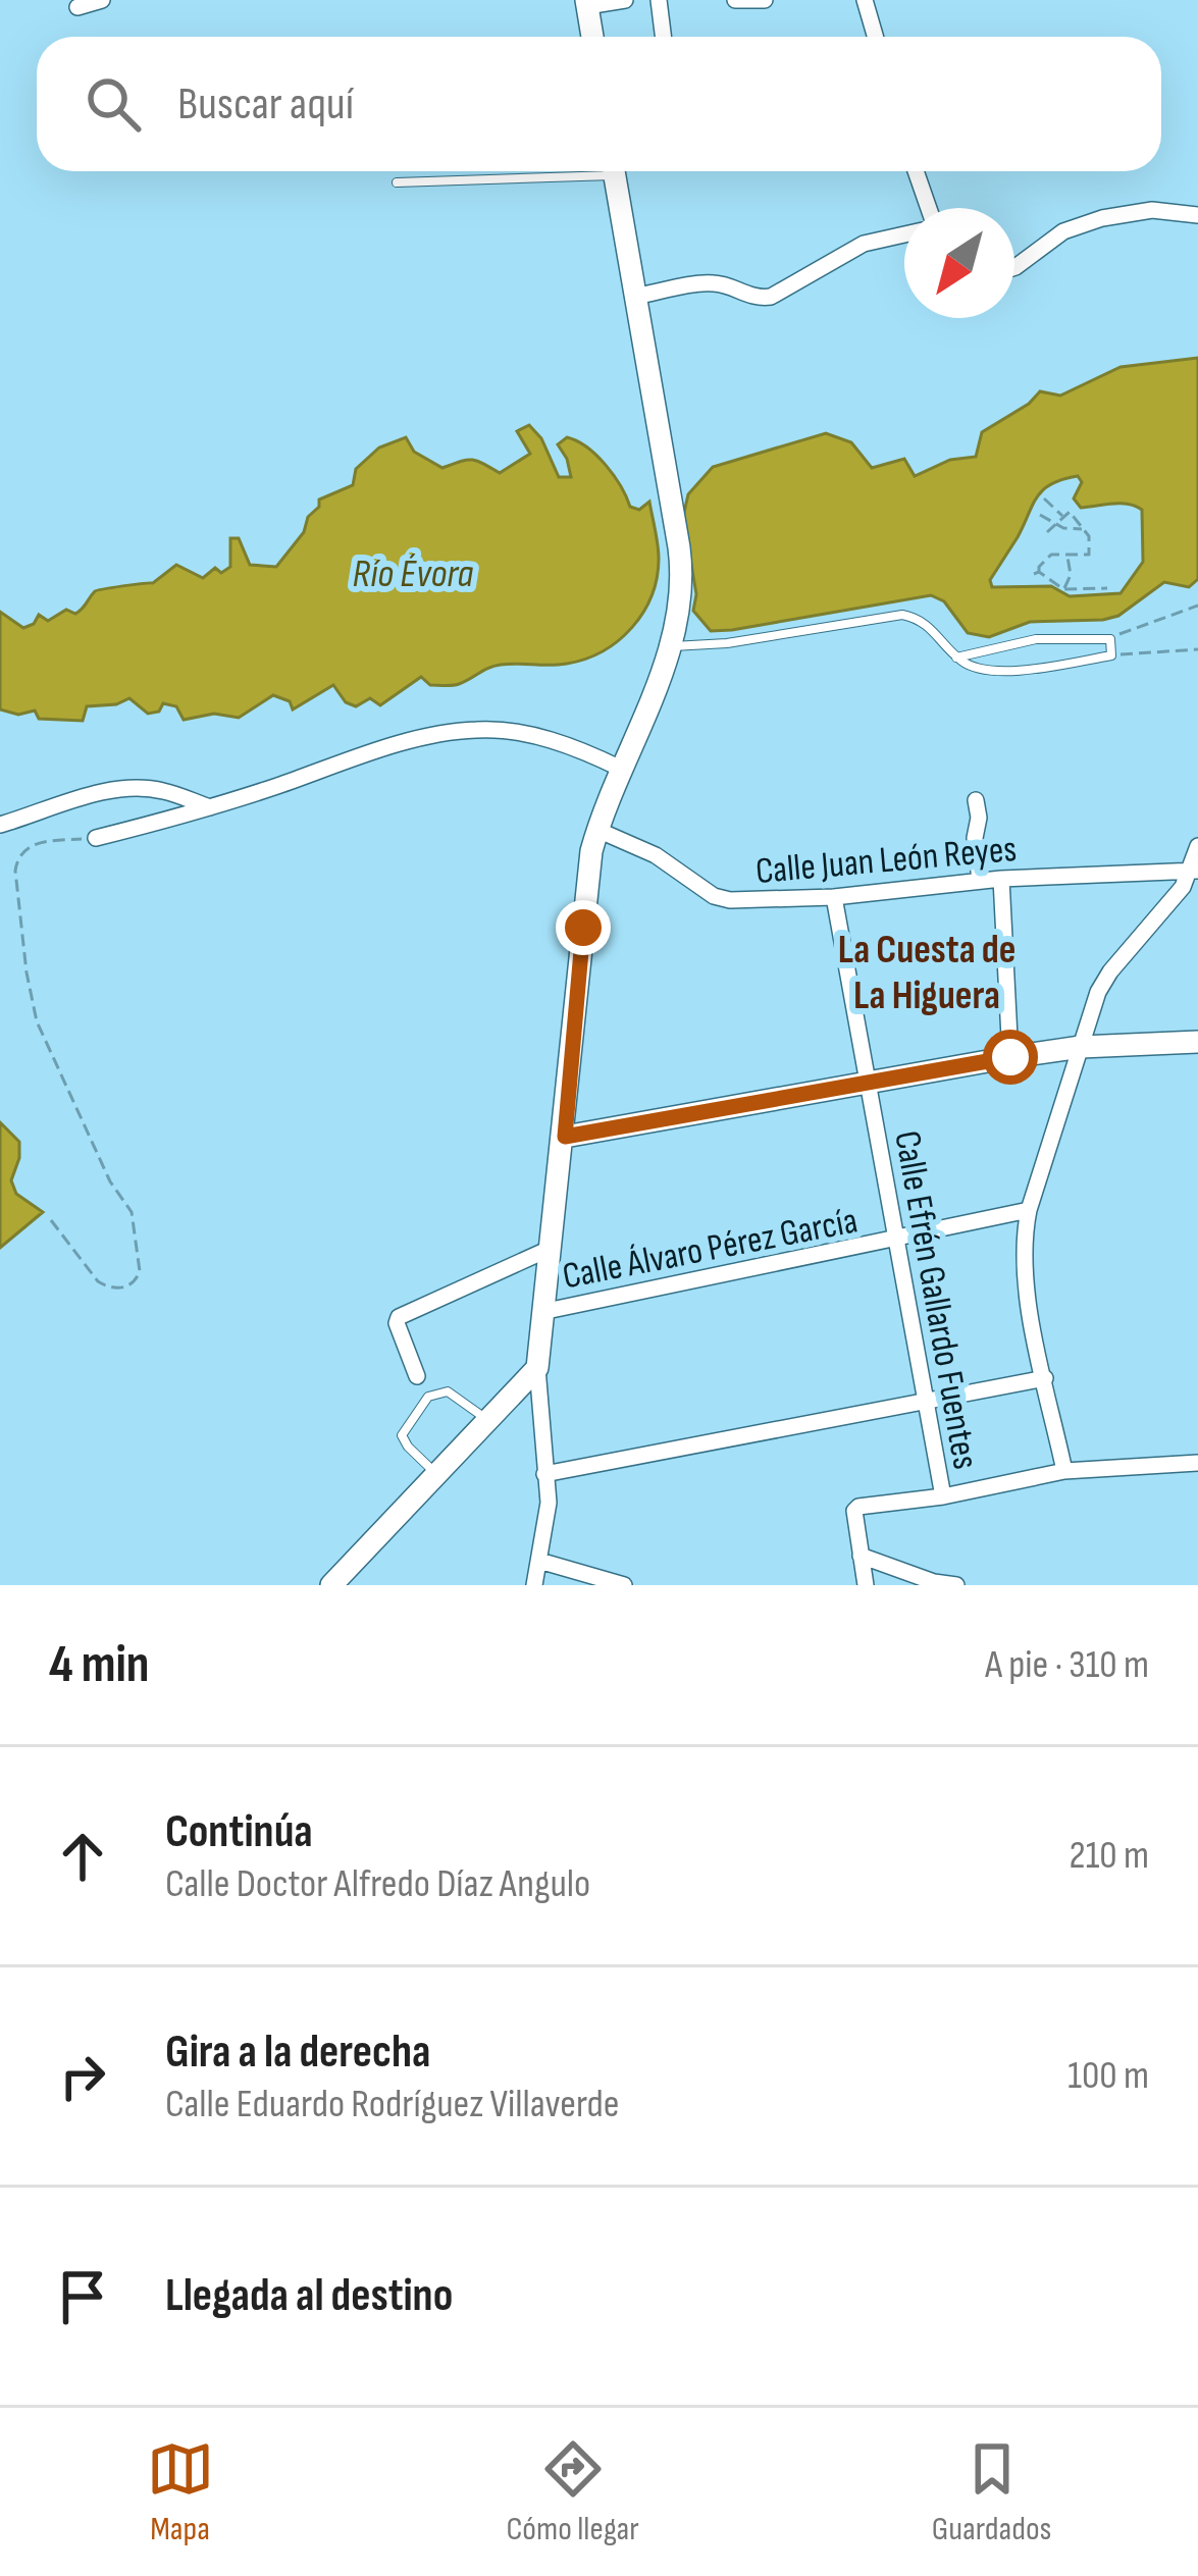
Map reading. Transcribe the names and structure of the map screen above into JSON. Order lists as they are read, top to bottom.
{
  "streets": {
    "street": ["Calle Juan León Reyes", "Calle Álvaro Pérez García", "Calle Efrén Gallardo Fuentes"]
  },
  "crossings": [
    ["Calle Juan León Reyes", "Calle Efrén Gallardo Fuentes"],
    ["Calle Álvaro Pérez García", "Calle Efrén Gallardo Fuentes"]
  ],
  "districts": ["La Cuesta de La Higuera"],
  "water": ["Río Évora"],
  "north": "bottom left",
  "page": {
    "search": "Buscar aquí",
    "heading": ["4 min", "A pie · 310 m"],
    "list": [
      ["Continúa", "Calle Doctor Alfredo Díaz Angulo", "210 m"],
      ["Gira a la derecha", "Calle Eduardo Rodríguez Villaverde", "100 m"],
      "Llegada al destino"
    ],
    "nav": ["Mapa", "Cómo llegar", "Guardados"]
  }
}
